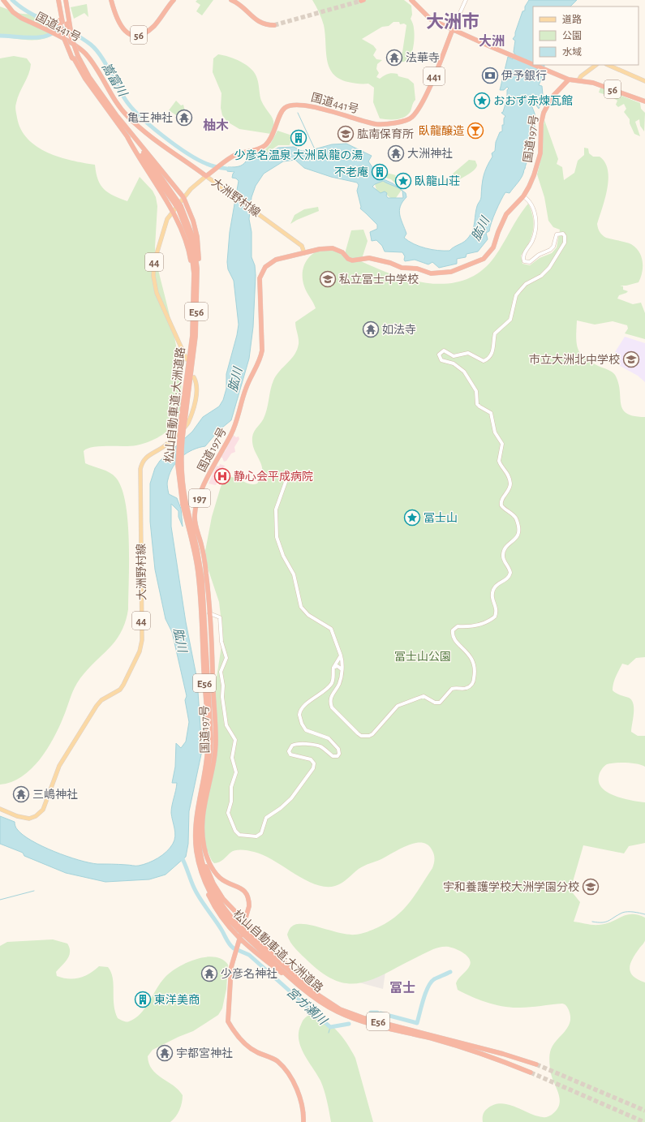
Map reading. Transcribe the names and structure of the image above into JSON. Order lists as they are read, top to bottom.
{
  "streets": {
    "highway": [
      "国道441号",
      "56",
      "441",
      "国道197号",
      "E56",
      "松山自動車道;大洲道路",
      "197"
    ],
    "main road": ["大洲野村線", "44"]
  },
  "crossings": [
    ["国道441号", "56"],
    ["国道441号", "大洲野村線"],
    ["56", "国道197号"],
    ["国道197号", "大洲野村線"]
  ],
  "districts": [
    "大洲市",
    "大洲",
    "柚木",
    "冨士"
  ],
  "water": ["嵩富川", "肱川", "宮ガ瀬川"],
  "parks": ["冨士山公園"],
  "places": {
    "temple": [
      "法華寺",
      "亀王神社",
      "大洲神社",
      "如法寺",
      "三嶋神社",
      "少彦名神社",
      "宇都宮神社"
    ],
    "bank": ["伊予銀行"],
    "place": ["おおず赤煉瓦館", "臥龍山荘", "冨士山"],
    "bar": ["臥龍醸造"],
    "school or university": [
      "肱南保育所",
      "私立冨士中学校",
      "市立大洲北中学校",
      "宇和養護学校大洲学園分校"
    ],
    "building": ["少彦名温泉 大洲 臥龍の湯", "不老庵", "東洋美商"],
    "hospital": ["静心会平成病院"]
  },
  "legend": ["道路", "公園", "水域"]
}
